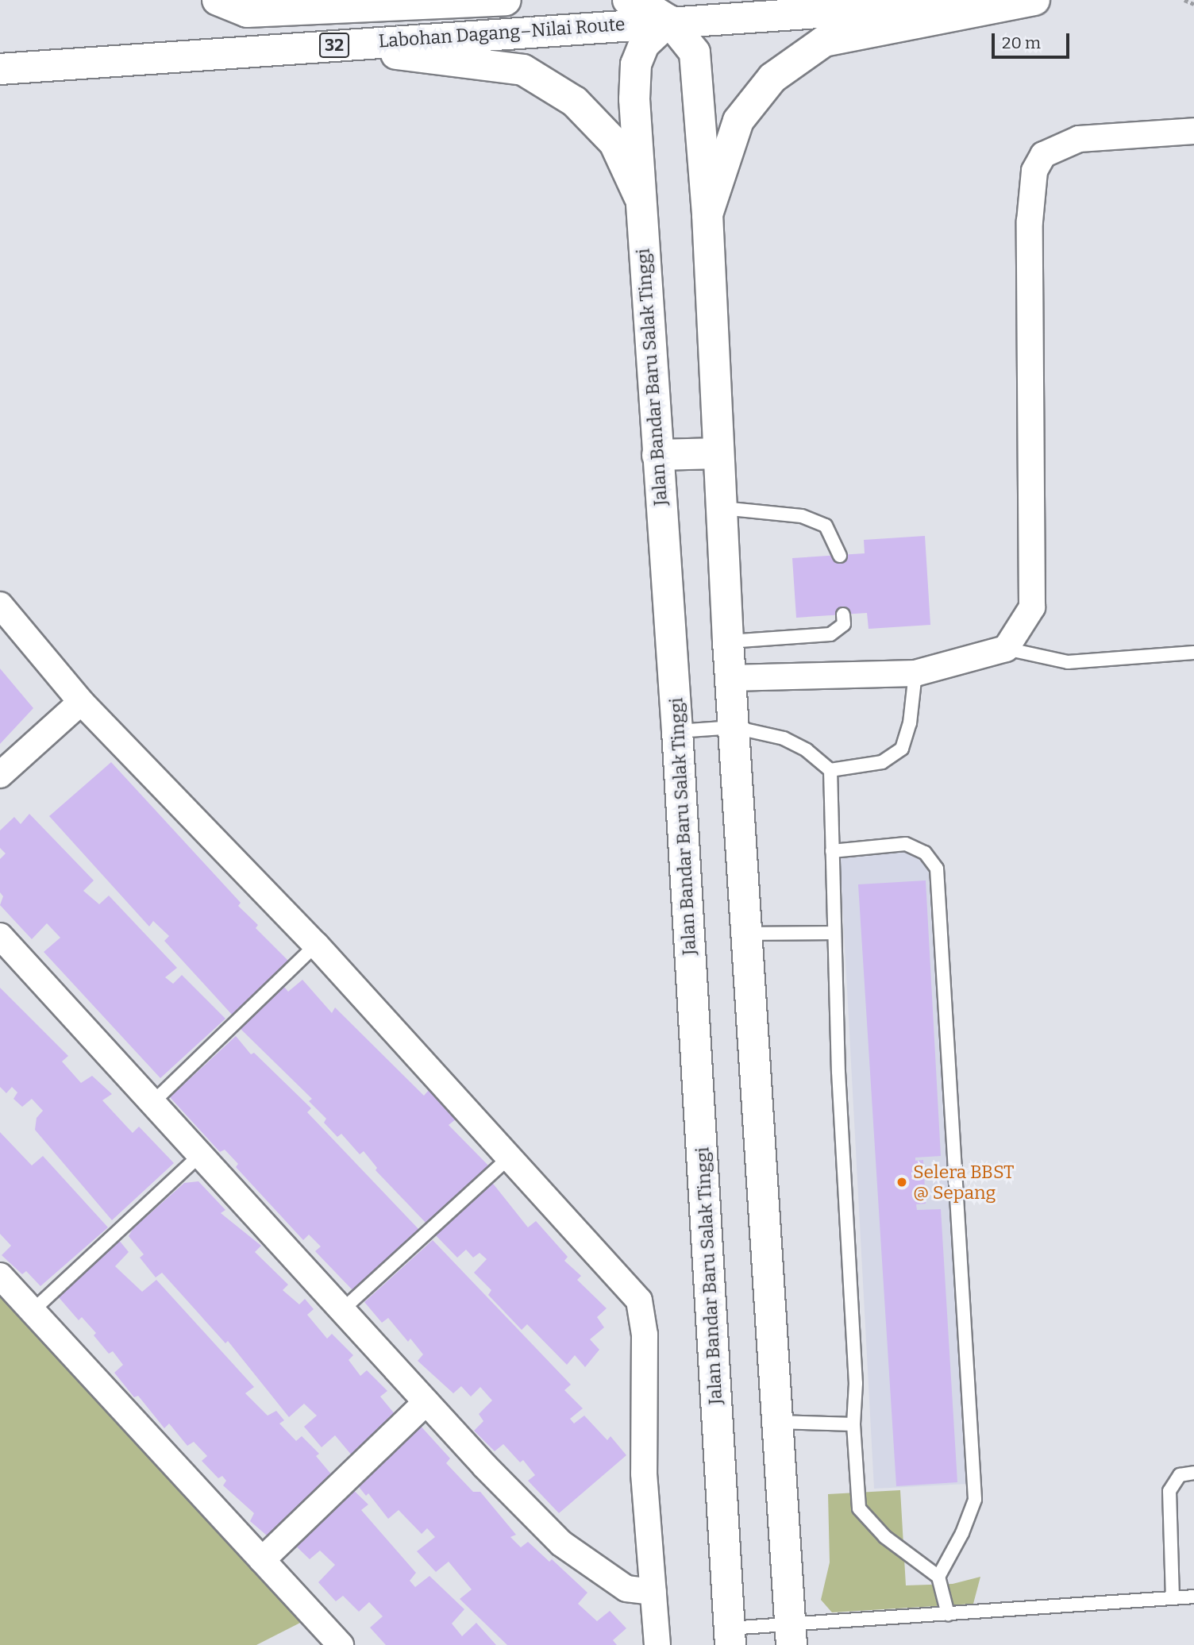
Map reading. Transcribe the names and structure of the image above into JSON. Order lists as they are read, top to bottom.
{
  "streets": {
    "main road": ["Labohan Dagang–Nilai Route", "32", "Jalan Bandar Baru Salak Tinggi"]
  },
  "crossings": [
    ["Labohan Dagang–Nilai Route", "Jalan Bandar Baru Salak Tinggi"]
  ],
  "places": ["Selera BBST @ Sepang"],
  "scale_bar": "20 m"
}
